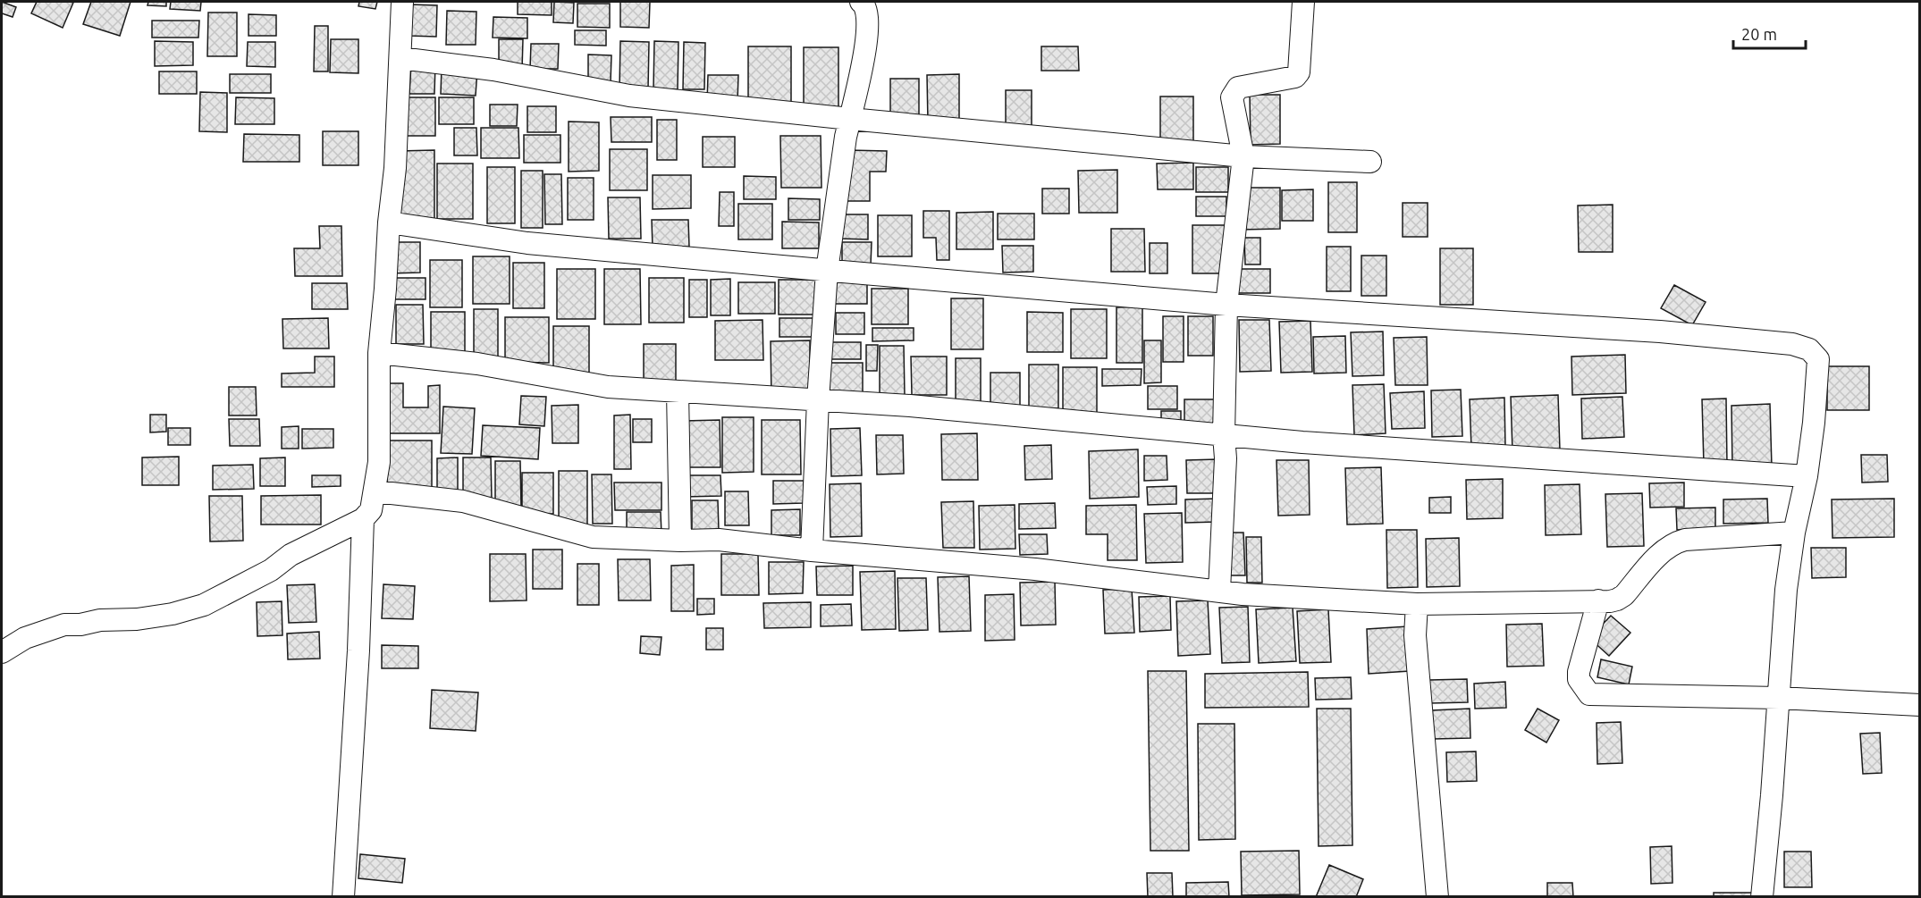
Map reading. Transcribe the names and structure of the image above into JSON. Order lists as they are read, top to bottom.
{
  "scale_bar": "20 m"
}
